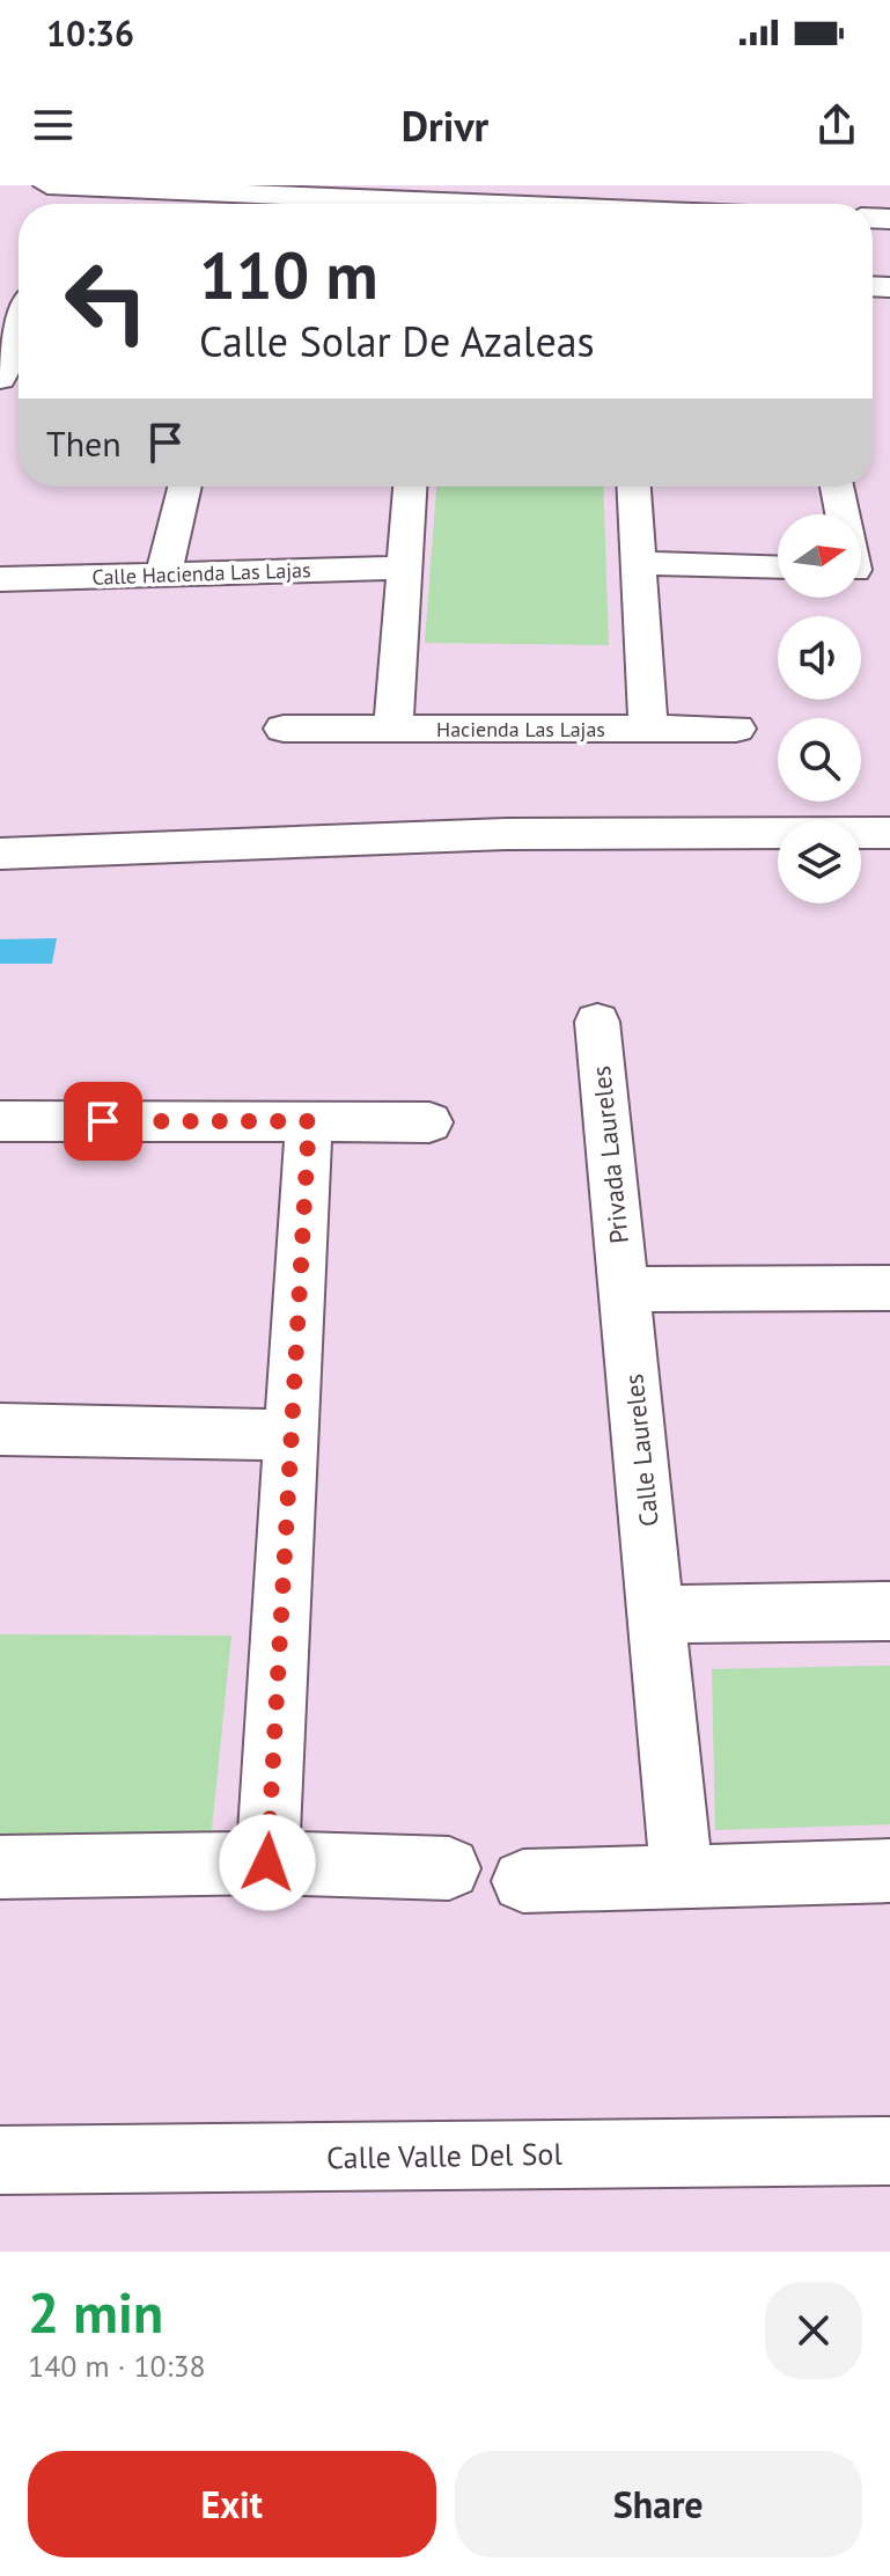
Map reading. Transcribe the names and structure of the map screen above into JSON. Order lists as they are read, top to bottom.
{
  "streets": {
    "street": [
      "Calle Hacienda Las Lajas",
      "Hacienda Las Lajas",
      "Privada Laureles",
      "Calle Laureles",
      "Calle Valle Del Sol"
    ]
  },
  "crossings": [
    ["Privada Laureles", "Calle Laureles"]
  ],
  "north": "right",
  "page": {
    "status": "10:36",
    "header": "Drivr",
    "turn": ["110 m", "Calle Solar De Azaleas"],
    "then": "Then",
    "heading": ["2 min", "140 m · 10:38"],
    "buttons": ["Exit", "Share"]
  }
}
